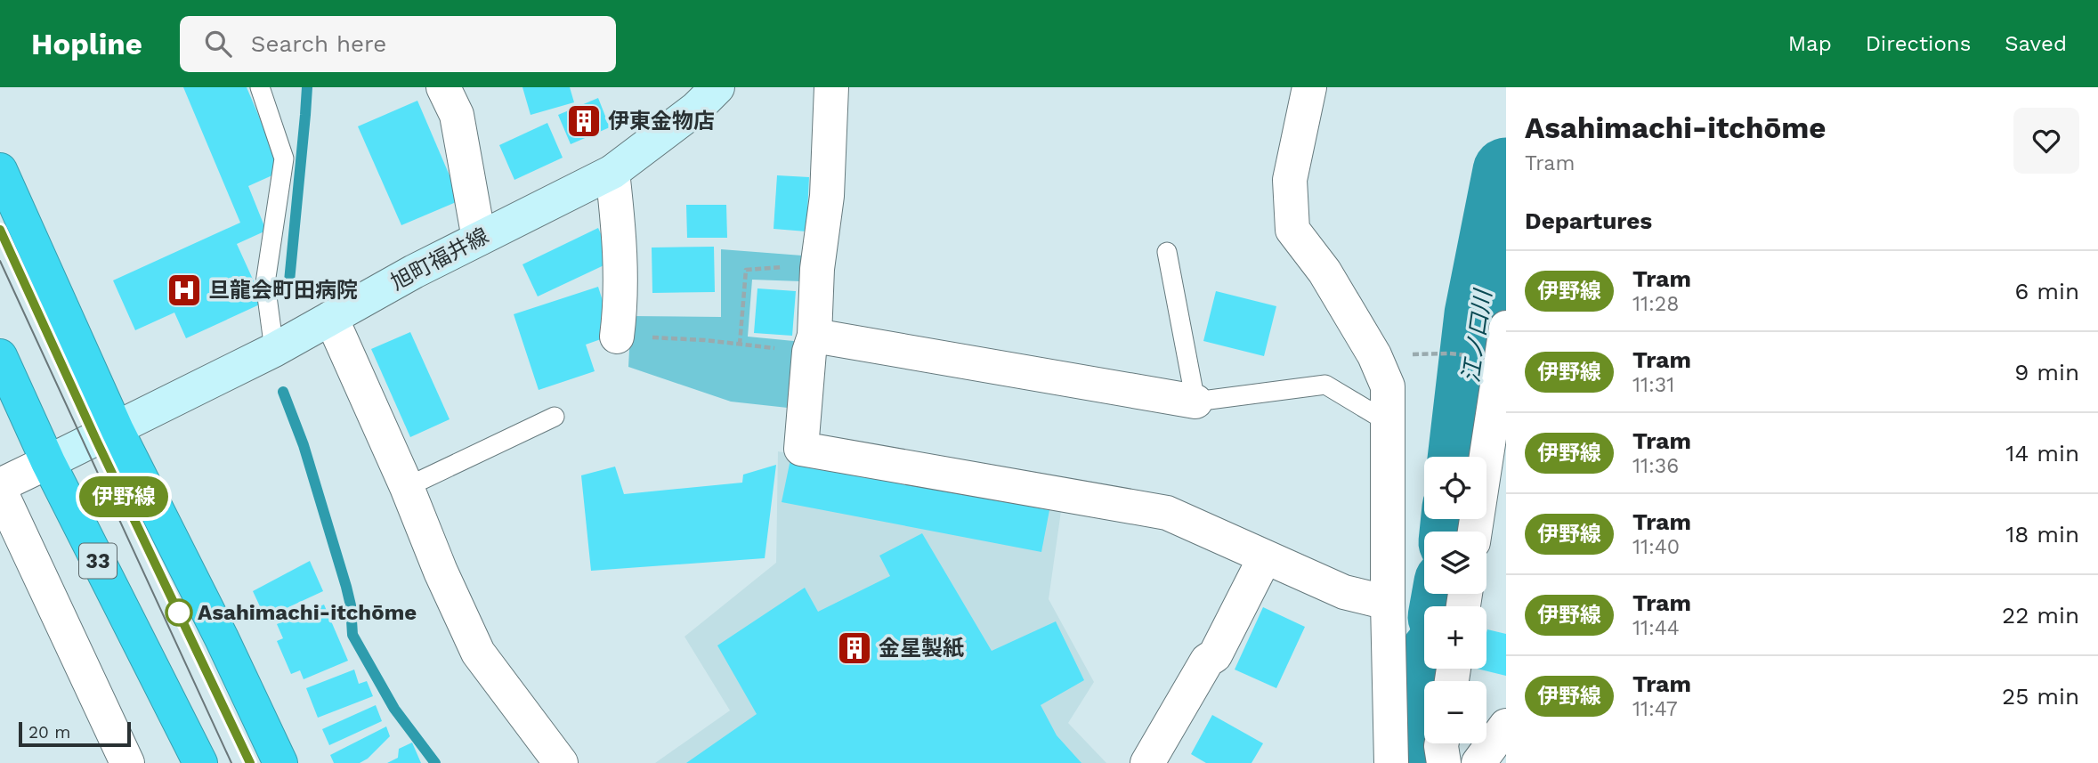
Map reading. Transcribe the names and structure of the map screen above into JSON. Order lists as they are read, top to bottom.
{
  "streets": {
    "highway": ["33"],
    "street": ["旭町福井線"]
  },
  "crossings": [
    ["旭町福井線", "33"]
  ],
  "water": ["江ノ口川"],
  "places": {
    "building": ["伊東金物店", "金星製紙"],
    "hospital": ["旦龍会町田病院"],
    "other": ["Asahimachi-itchōme"]
  },
  "lines": ["tram line 伊野線"],
  "scale_bar": "20 m",
  "page": {
    "header": "Hopline",
    "search": "Search here",
    "nav": ["Map", "Directions", "Saved"],
    "on_map": "伊野線",
    "heading": [
      ["Asahimachi-itchōme", "Tram"],
      "Departures"
    ],
    "list": [
      {
        "mark": "伊野線",
        "name": "Tram",
        "note": "11:28",
        "value": "6 min"
      },
      {
        "mark": "伊野線",
        "name": "Tram",
        "note": "11:31",
        "value": "9 min"
      },
      {
        "mark": "伊野線",
        "name": "Tram",
        "note": "11:36",
        "value": "14 min"
      },
      {
        "mark": "伊野線",
        "name": "Tram",
        "note": "11:40",
        "value": "18 min"
      },
      {
        "mark": "伊野線",
        "name": "Tram",
        "note": "11:44",
        "value": "22 min"
      },
      {
        "mark": "伊野線",
        "name": "Tram",
        "note": "11:47",
        "value": "25 min"
      }
    ],
    "map_buttons": ["+", "−"],
    "scale": "20 m"
  }
}
